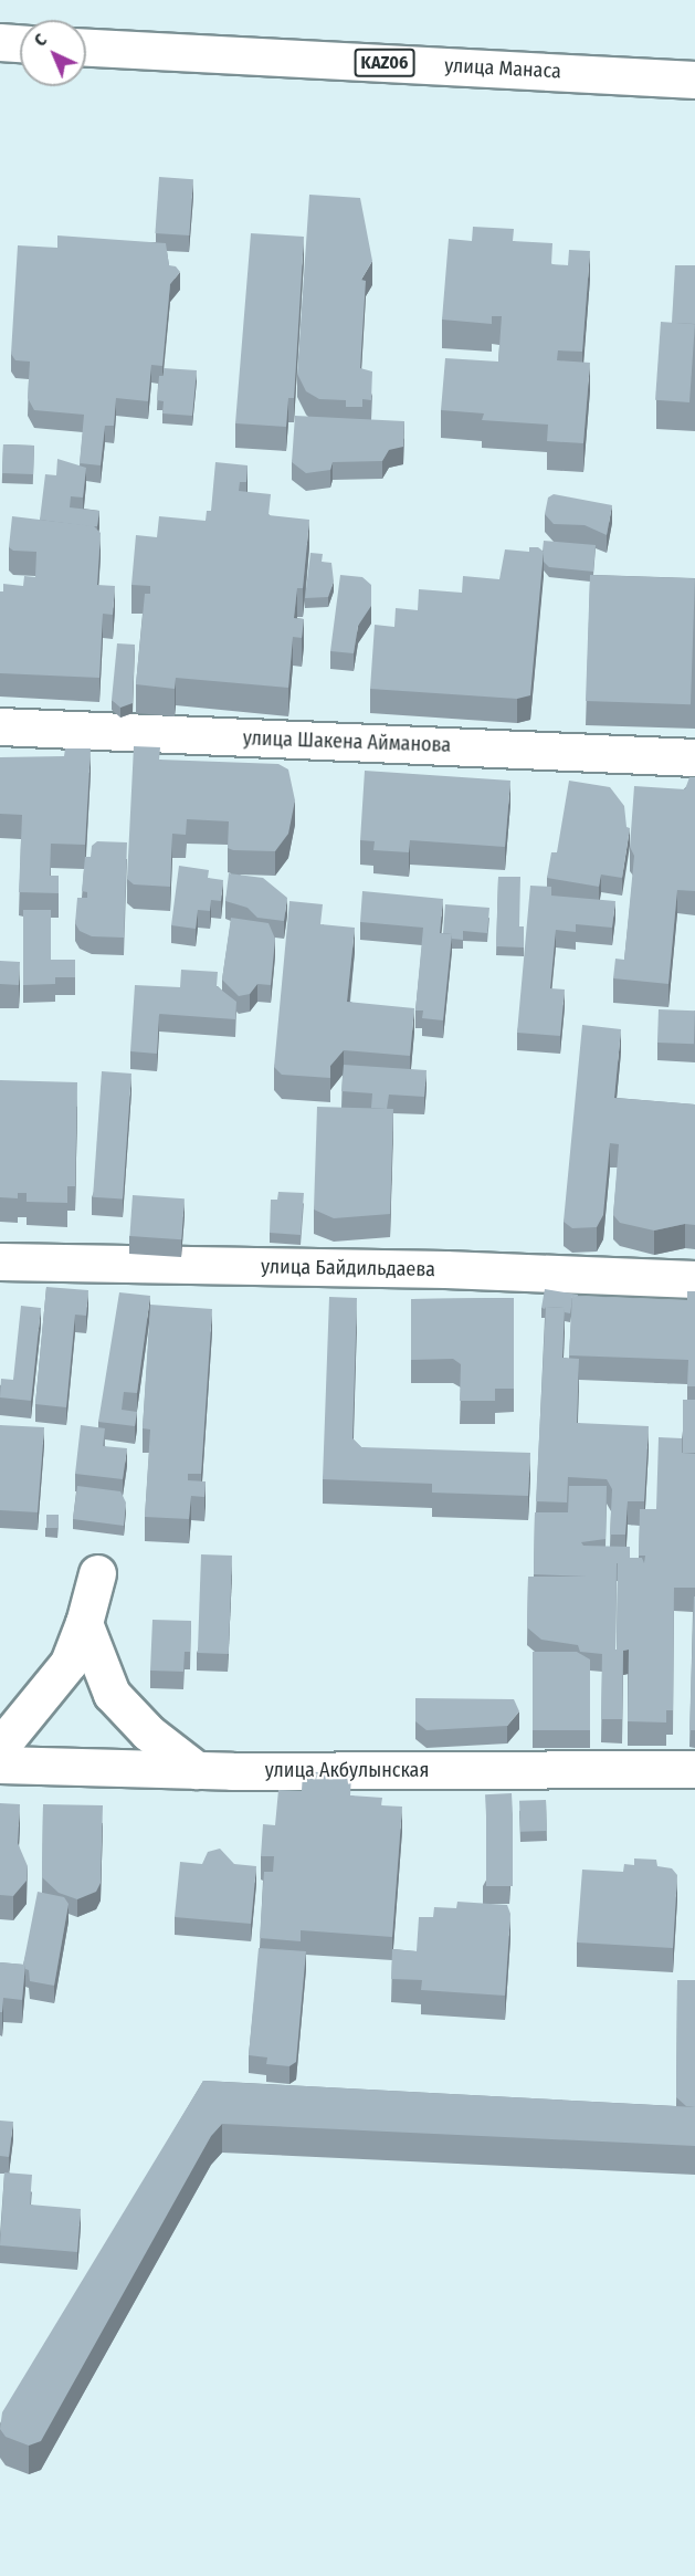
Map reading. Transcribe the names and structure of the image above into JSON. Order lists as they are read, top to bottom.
{
  "streets": {
    "main road": [
      "KAZ06",
      "улица Манаса",
      "улица Шакена Айманова",
      "улица Байдильдаева",
      "улица Акбулынская"
    ]
  },
  "north": "top left"
}
